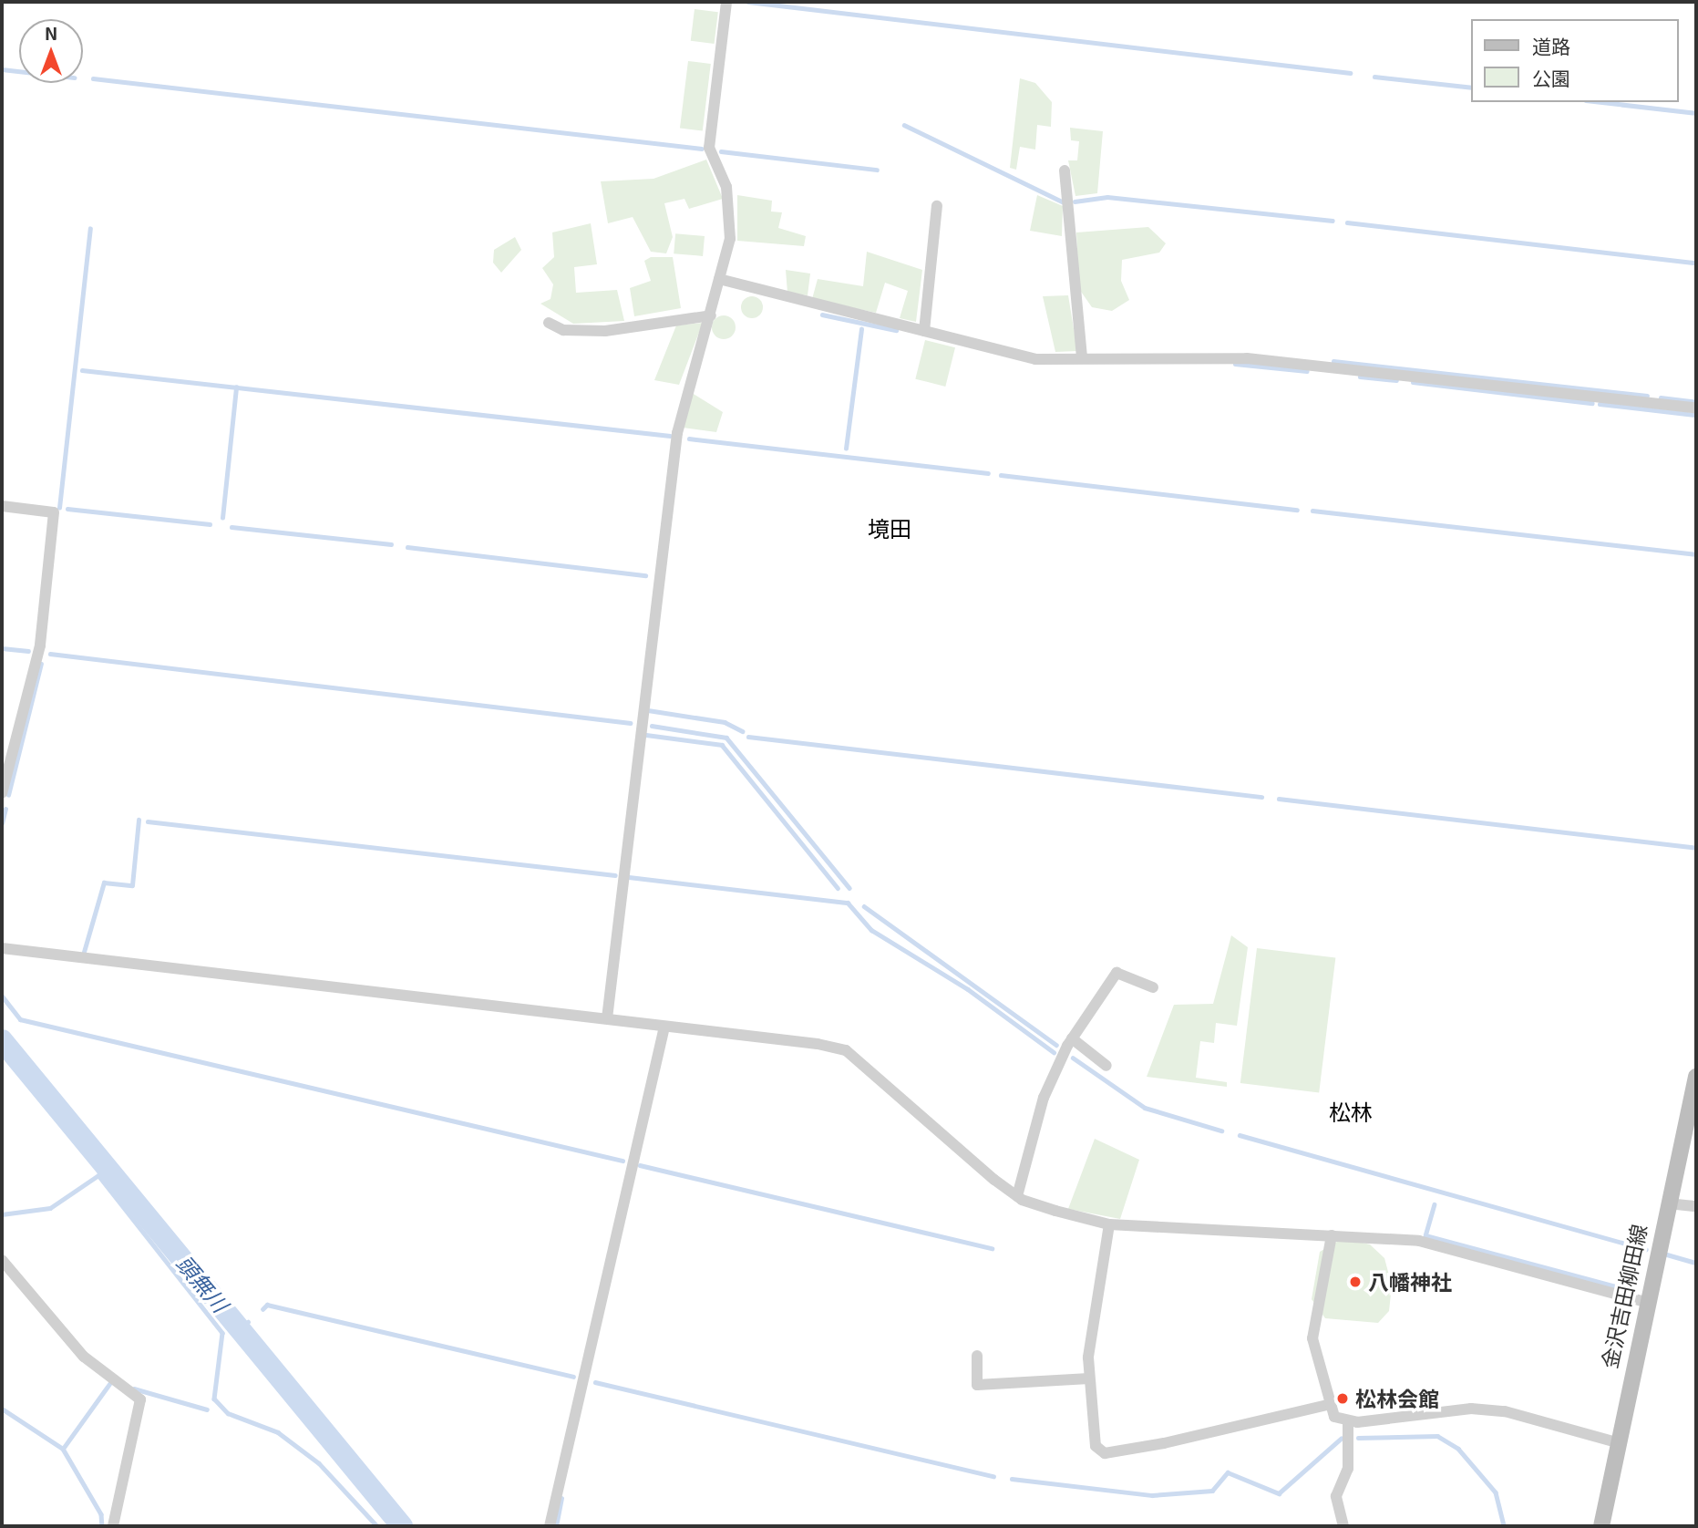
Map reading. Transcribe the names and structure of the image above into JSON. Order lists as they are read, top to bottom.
{
  "streets": {
    "main road": ["金沢吉田柳田線"]
  },
  "districts": ["境田", "松林"],
  "water": ["頭無川"],
  "places": ["八幡神社", "松林会館"],
  "legend": ["道路", "公園"],
  "north": "top"
}
